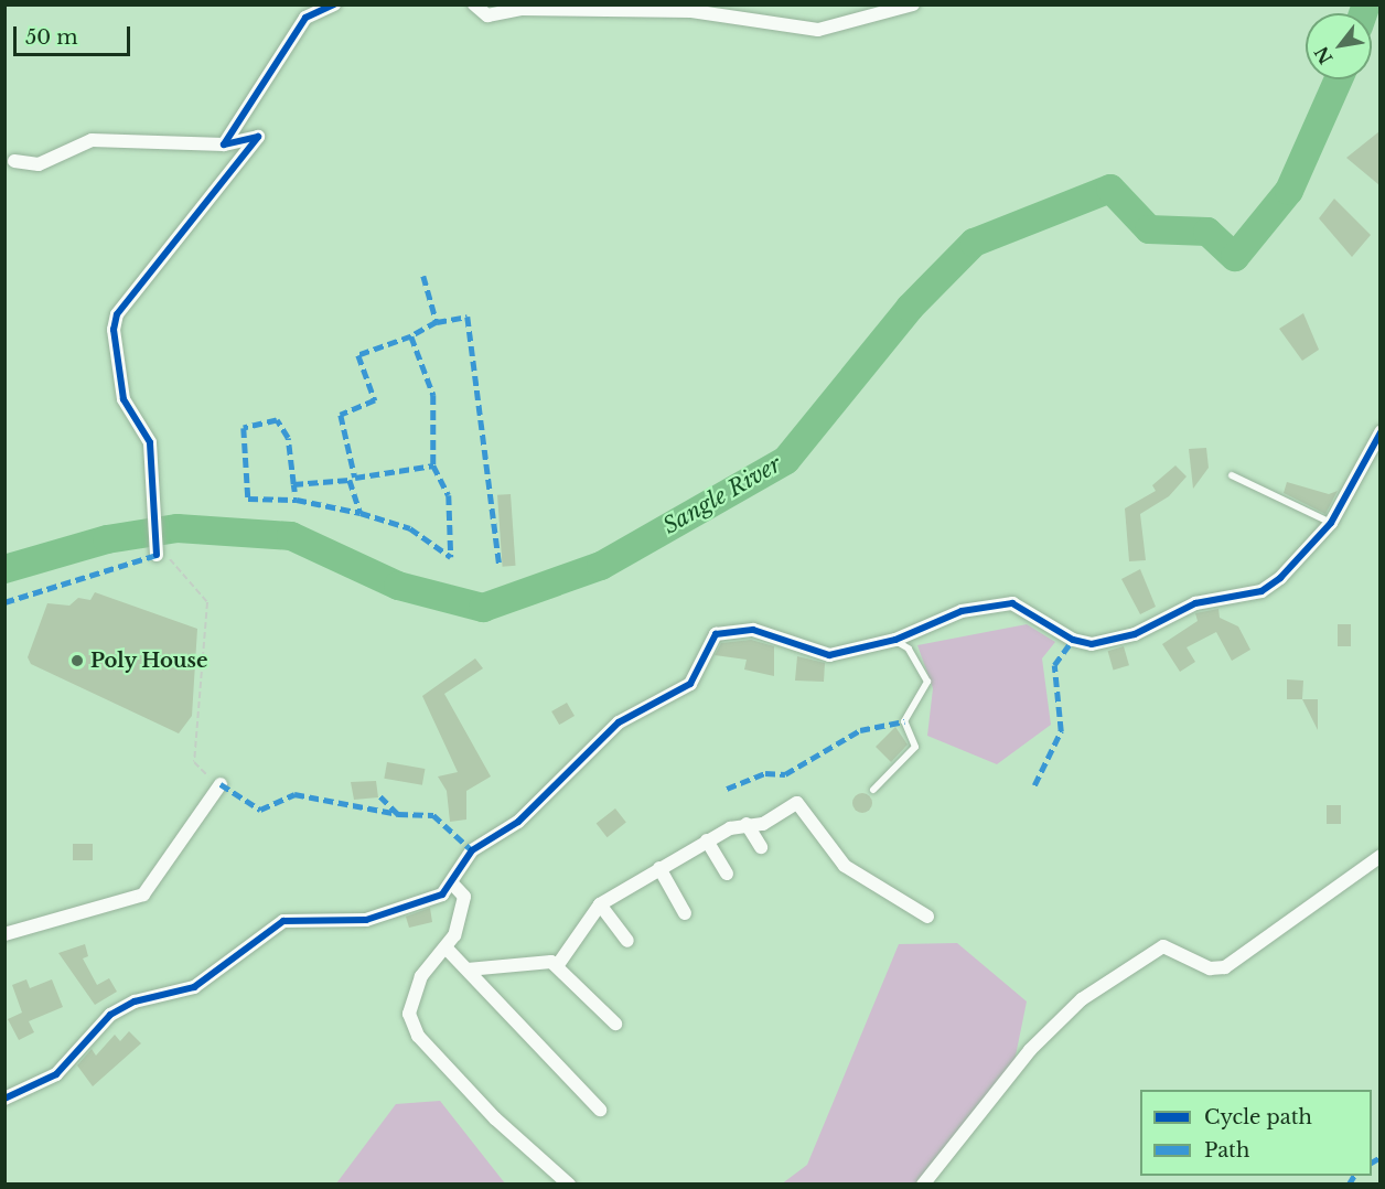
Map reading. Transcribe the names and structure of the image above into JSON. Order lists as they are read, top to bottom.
{
  "water": ["Sangle River"],
  "places": ["Poly House"],
  "legend": ["Cycle path", "Path"],
  "scale_bar": "50 m",
  "north": "bottom left"
}
